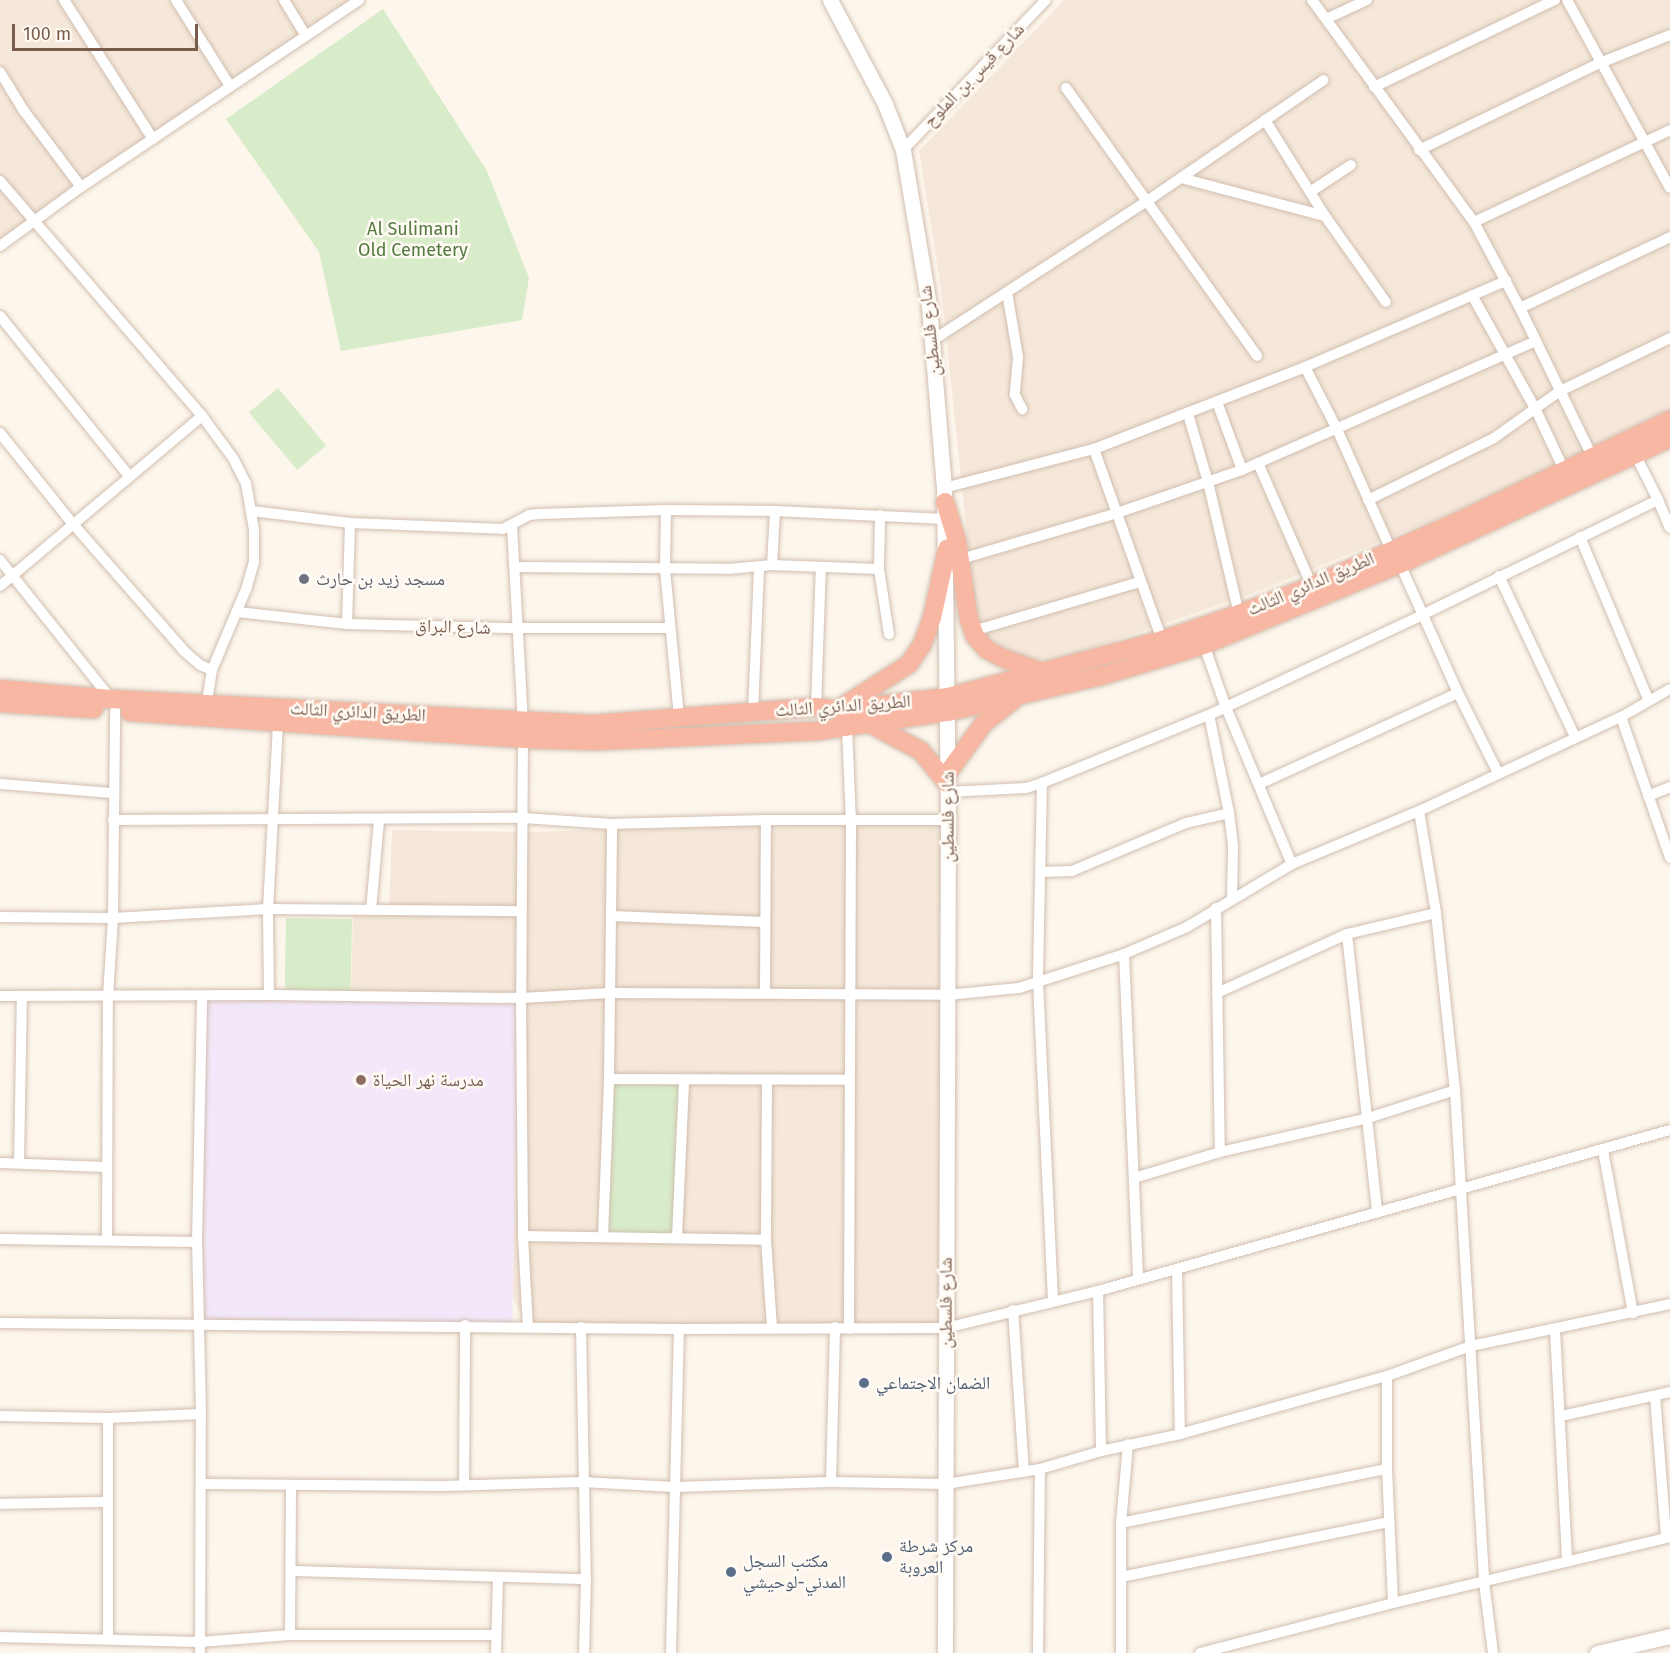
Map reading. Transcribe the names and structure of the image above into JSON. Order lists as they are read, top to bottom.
{
  "streets": {
    "highway": ["الطريق الدائري الثالث"],
    "street": ["شارع قيس بن الملوح", "شارع فلسطين", "شارع البراق"]
  },
  "crossings": [
    ["شارع قيس بن الملوح", "شارع فلسطين"],
    ["شارع فلسطين", "الطريق الدائري الثالث"]
  ],
  "parks": ["Al Sulimani Old Cemetery"],
  "places": [
    "مسجد زيد بن حارث",
    "مدرسة نهر الحياة",
    "الضمان الاجتماعي",
    "مركز شرطة العروبة",
    "مكتب السجل المدني-لوحيشي"
  ],
  "scale_bar": "100 m"
}
